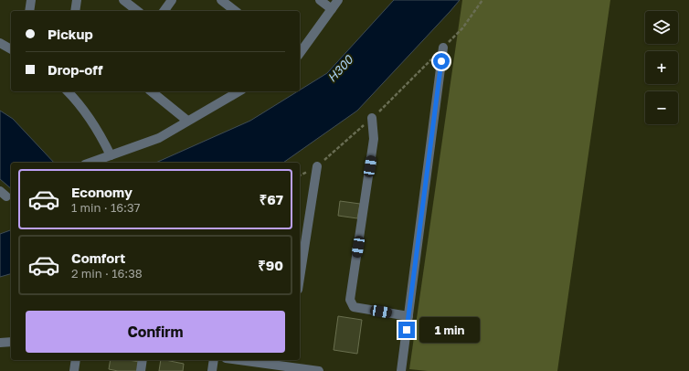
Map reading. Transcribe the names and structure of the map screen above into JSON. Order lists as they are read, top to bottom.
{
  "water": ["H300"],
  "page": {
    "map_buttons": ["+", "−"],
    "banner": ["Pickup", "Drop-off"],
    "list": [
      {
        "name": "Economy",
        "note": "1 min · 16:37",
        "value": "₹67"
      },
      {
        "name": "Comfort",
        "note": "2 min · 16:38",
        "value": "₹90"
      }
    ],
    "buttons": "Confirm",
    "bubble": "1 min"
  }
}
